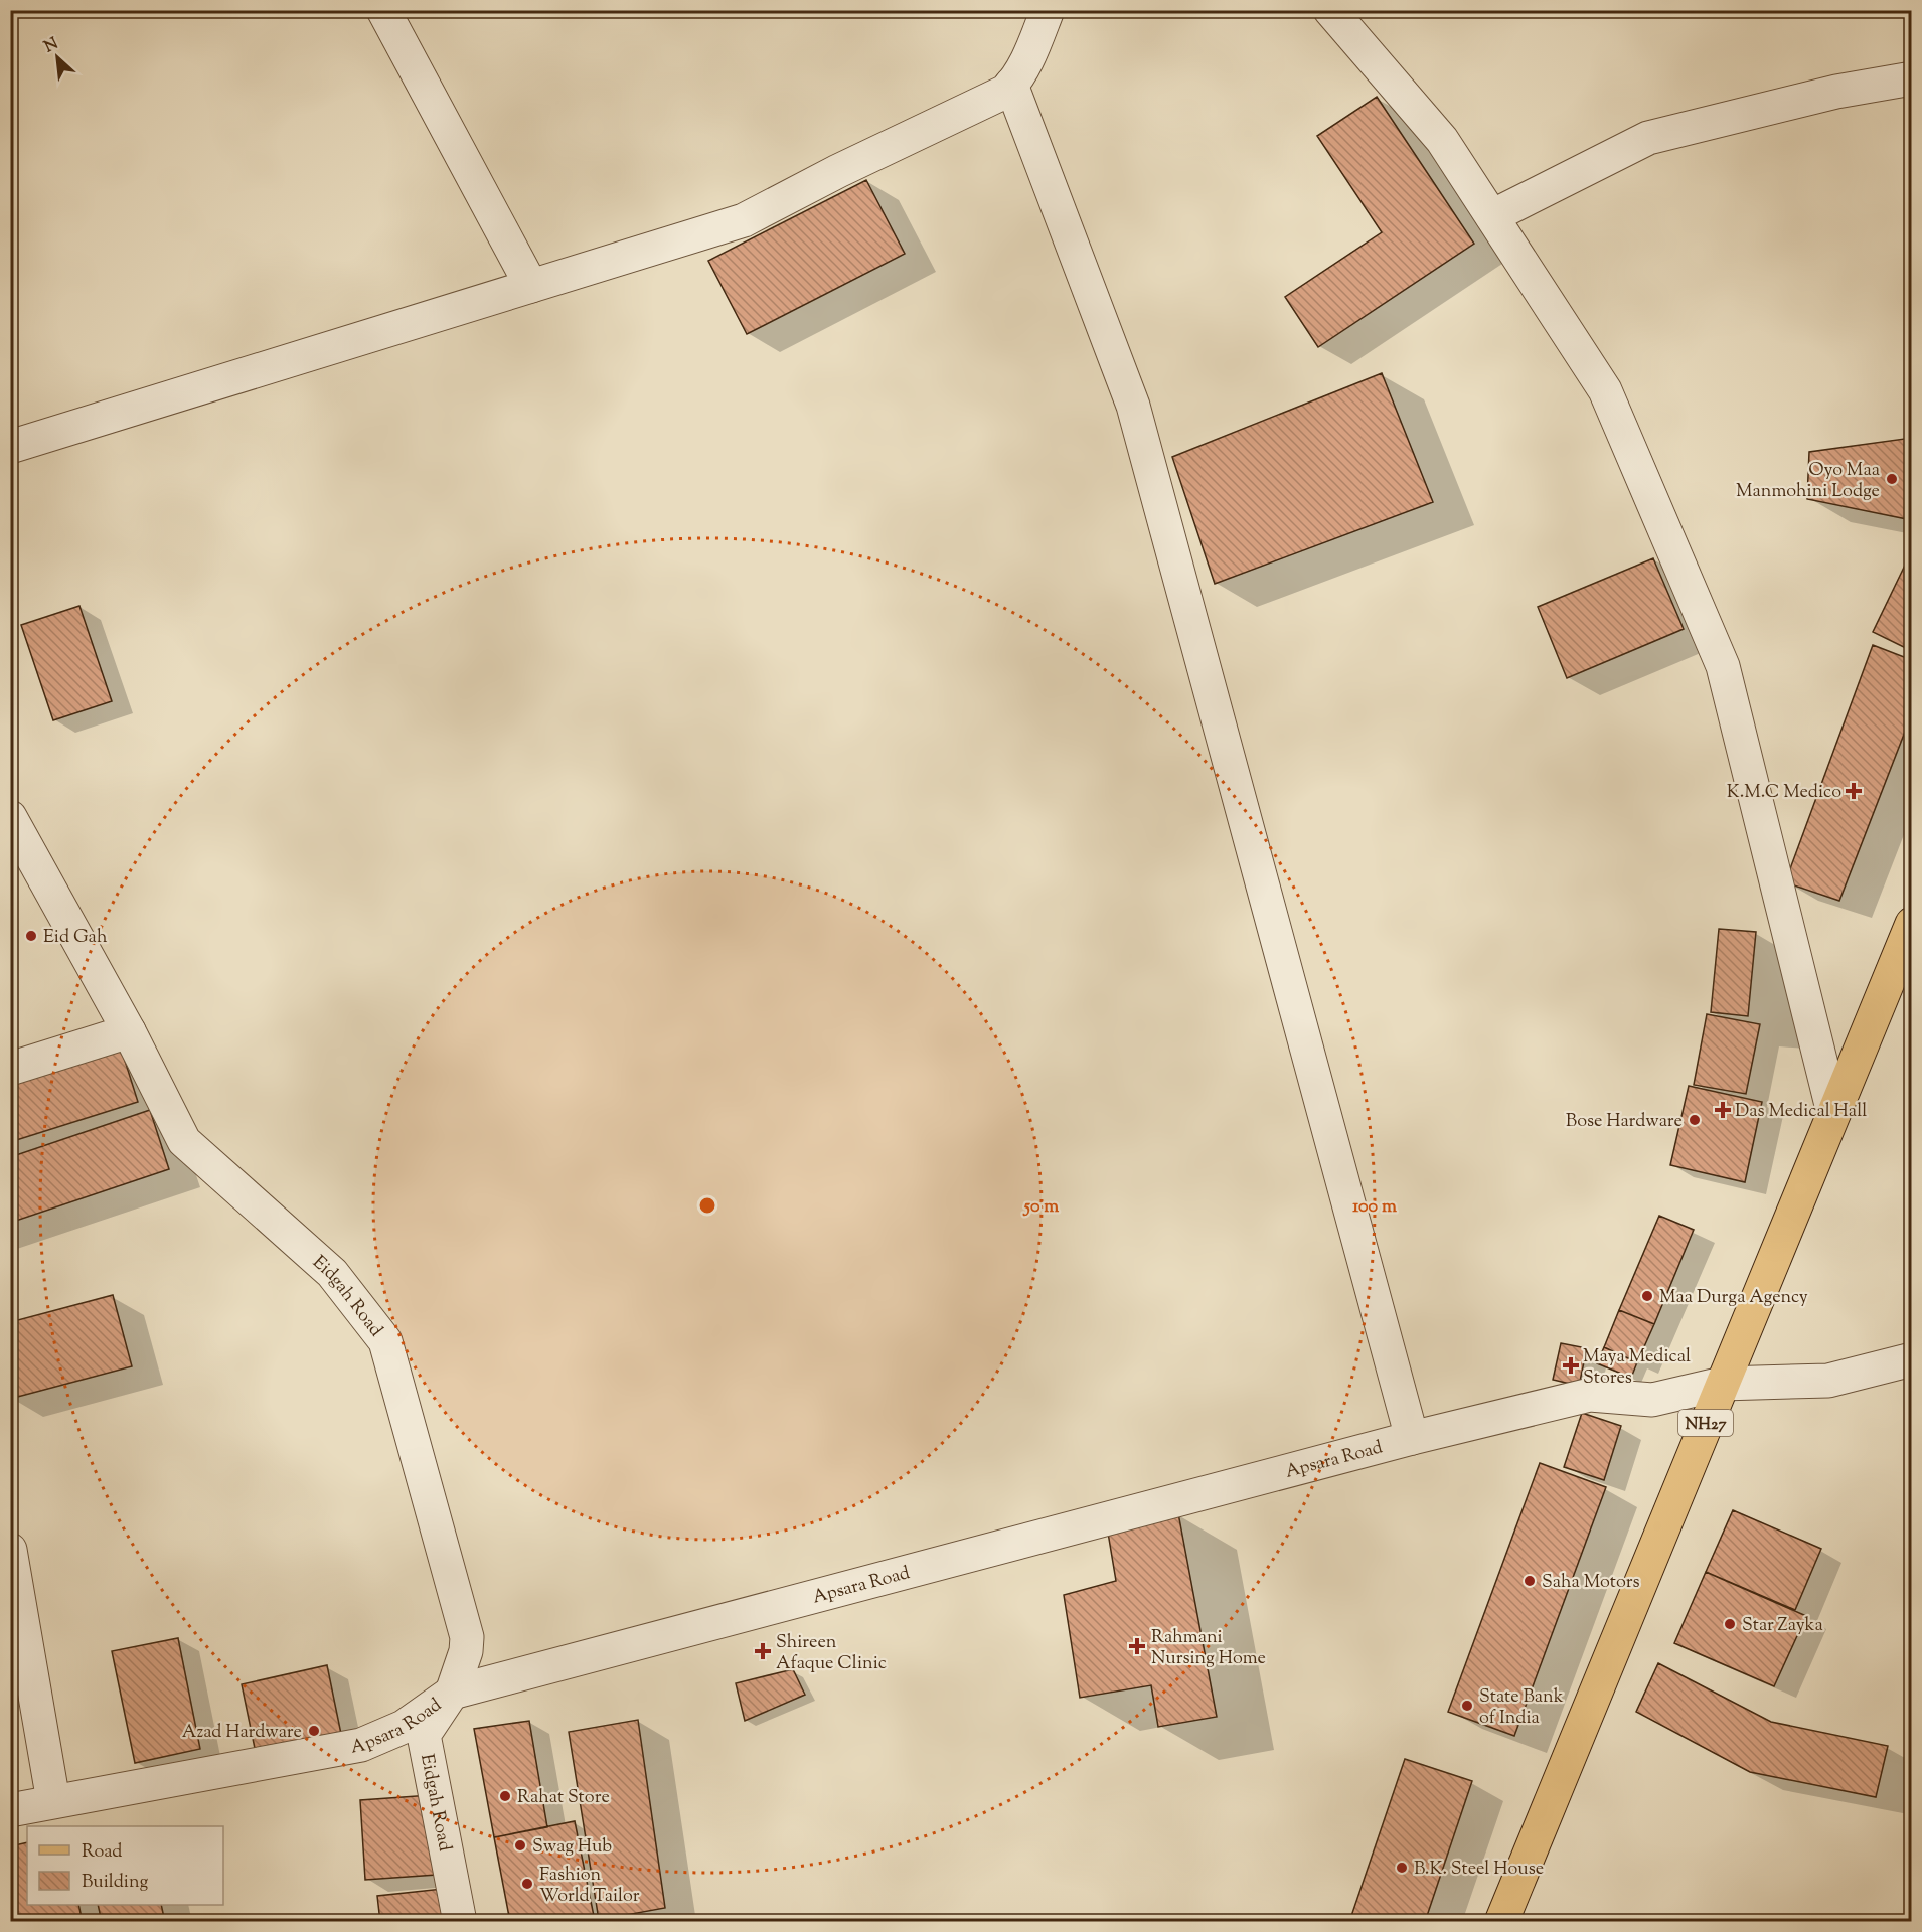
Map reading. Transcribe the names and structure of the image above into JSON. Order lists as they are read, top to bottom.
{
  "streets": {
    "main road": ["NH27"],
    "street": ["Eidgah Road", "Apsara Road"]
  },
  "crossings": [
    ["Eidgah Road", "Apsara Road"],
    ["NH27", "Apsara Road"]
  ],
  "places": {
    "other": [
      "Oyo Maa Manmohini Lodge",
      "Eid Gah",
      "Bose Hardware",
      "Maa Durga Agency",
      "Saha Motors",
      "Star Zayka",
      "State Bank of India",
      "Azad Hardware",
      "Rahat Store",
      "Swag Hub",
      "B.K. Steel House",
      "Fashion World Tailor"
    ],
    "health": [
      "K.M.C Medico",
      "Das Medical Hall",
      "Maya Medical Stores",
      "Rahmani Nursing Home",
      "Shireen Afaque Clinic"
    ]
  },
  "legend": ["Road", "Building"],
  "north": "top left",
  "rings": ["50 m", "100 m"]
}
